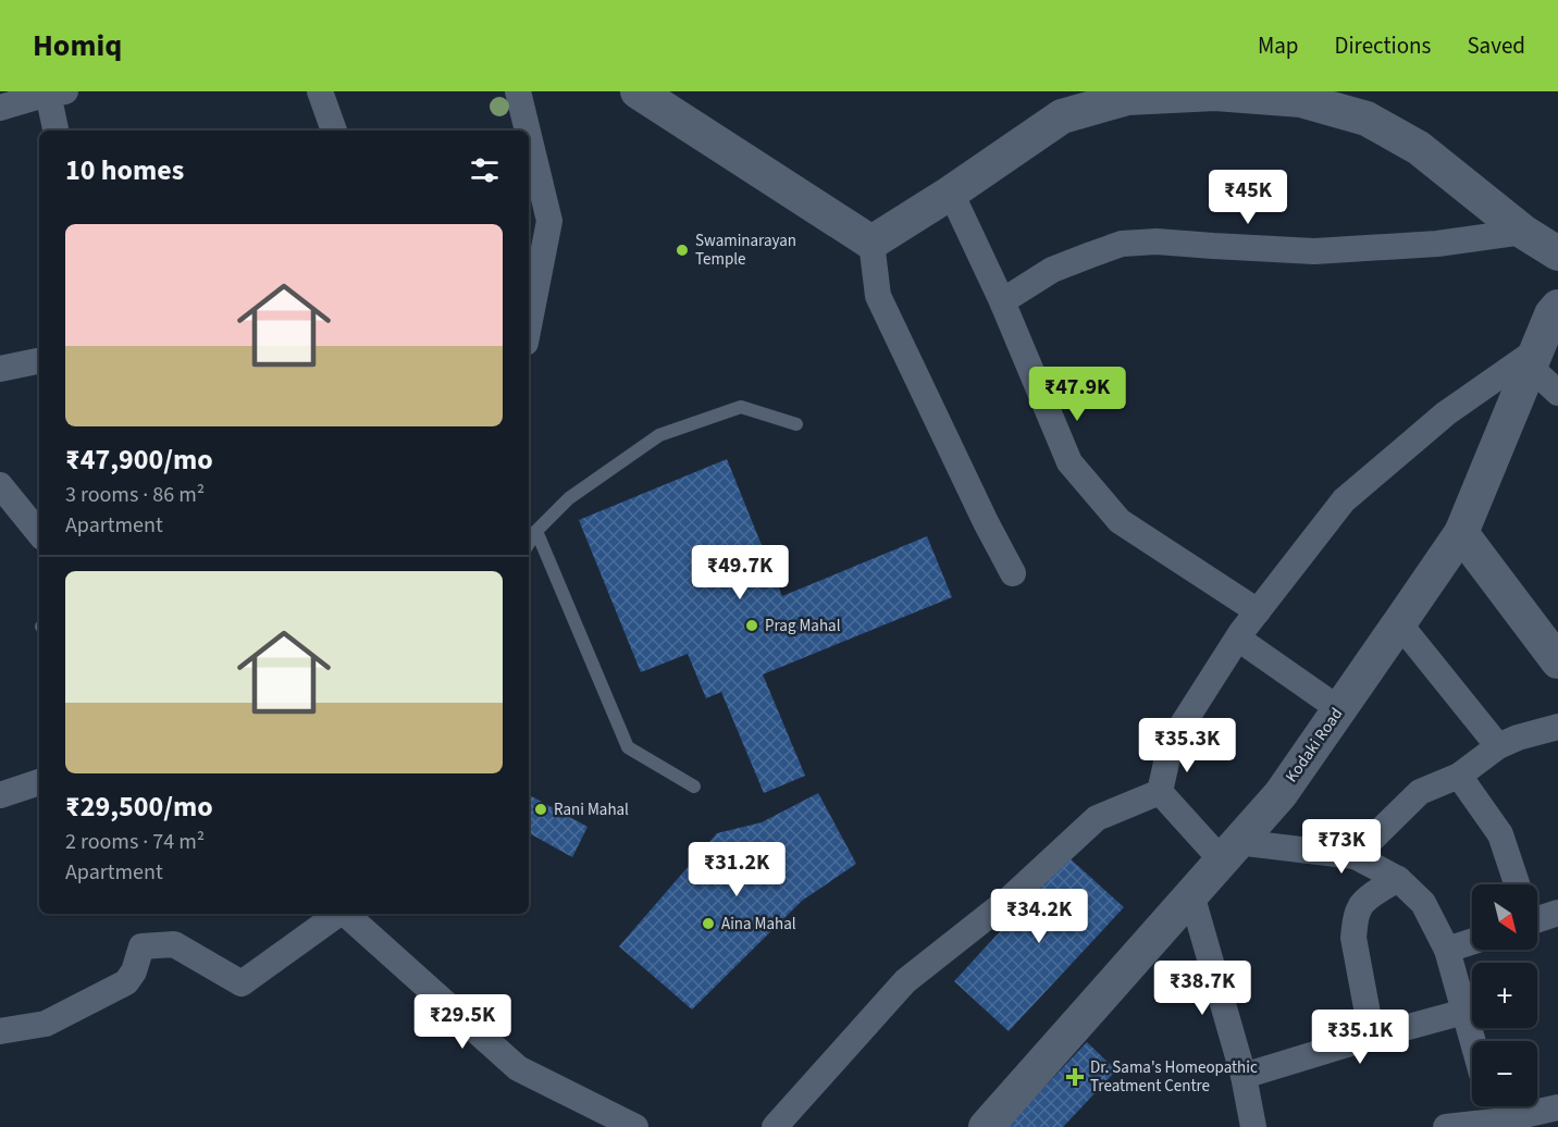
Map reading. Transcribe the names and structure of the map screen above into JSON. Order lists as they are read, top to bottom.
{
  "streets": {
    "street": ["Kodaki Road"]
  },
  "places": {
    "other": [
      "Swaminarayan Temple",
      "Prag Mahal",
      "Rani Mahal",
      "Aina Mahal"
    ],
    "health": ["Dr. Sama's Homeopathic Treatment Centre"]
  },
  "north": "bottom right",
  "page": {
    "header": "Homiq",
    "nav": ["Map", "Directions", "Saved"],
    "heading": "10 homes",
    "price": [
      "₹45K",
      "₹47.9K",
      "₹49.7K",
      "₹35.3K",
      "₹73K",
      "₹31.2K",
      "₹34.2K",
      "₹38.7K",
      "₹29.5K",
      "₹35.1K"
    ],
    "list": [
      {
        "name": "₹47,900/mo",
        "note": "3 rooms · 86 m² · Apartment"
      },
      {
        "name": "₹29,500/mo",
        "note": "2 rooms · 74 m² · Apartment"
      }
    ],
    "map_buttons": ["+", "−"]
  }
}
